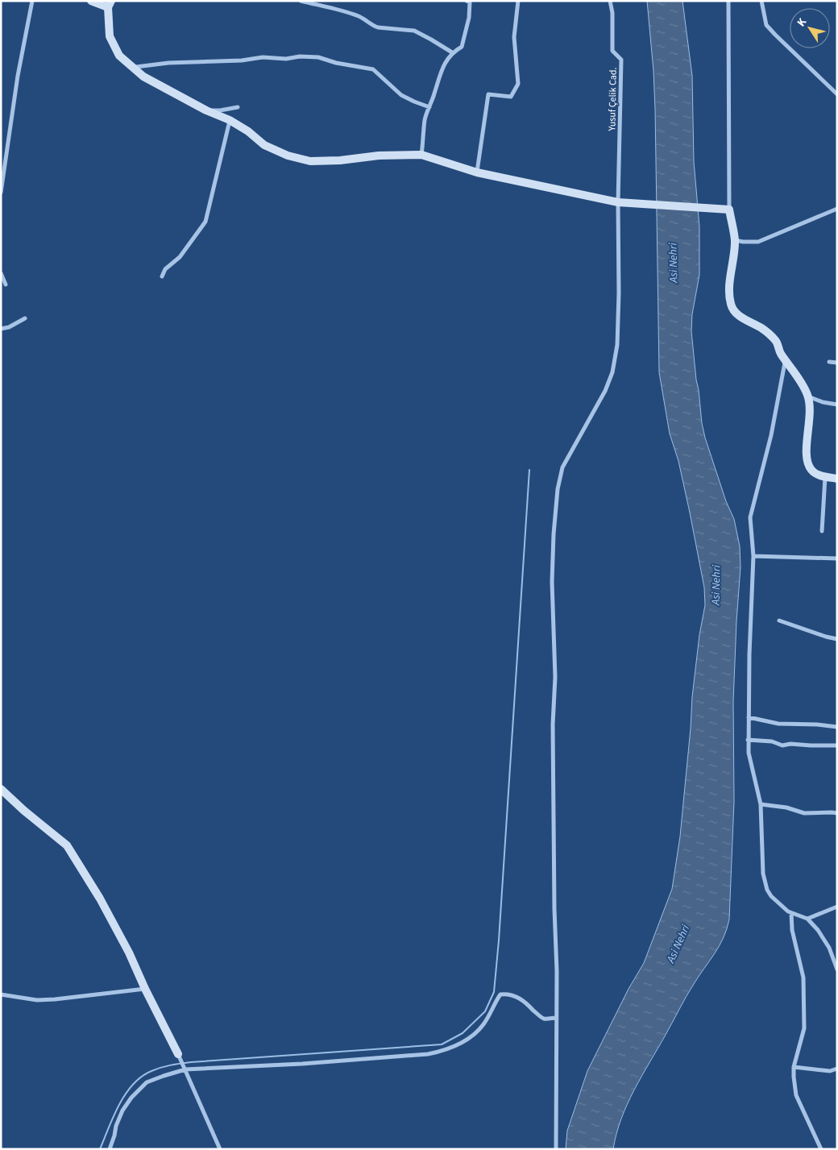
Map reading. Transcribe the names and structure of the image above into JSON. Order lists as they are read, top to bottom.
{
  "streets": {
    "street": ["Yusuf Çelik Cad."]
  },
  "water": ["Asi Nehri"],
  "north": "top left"
}
